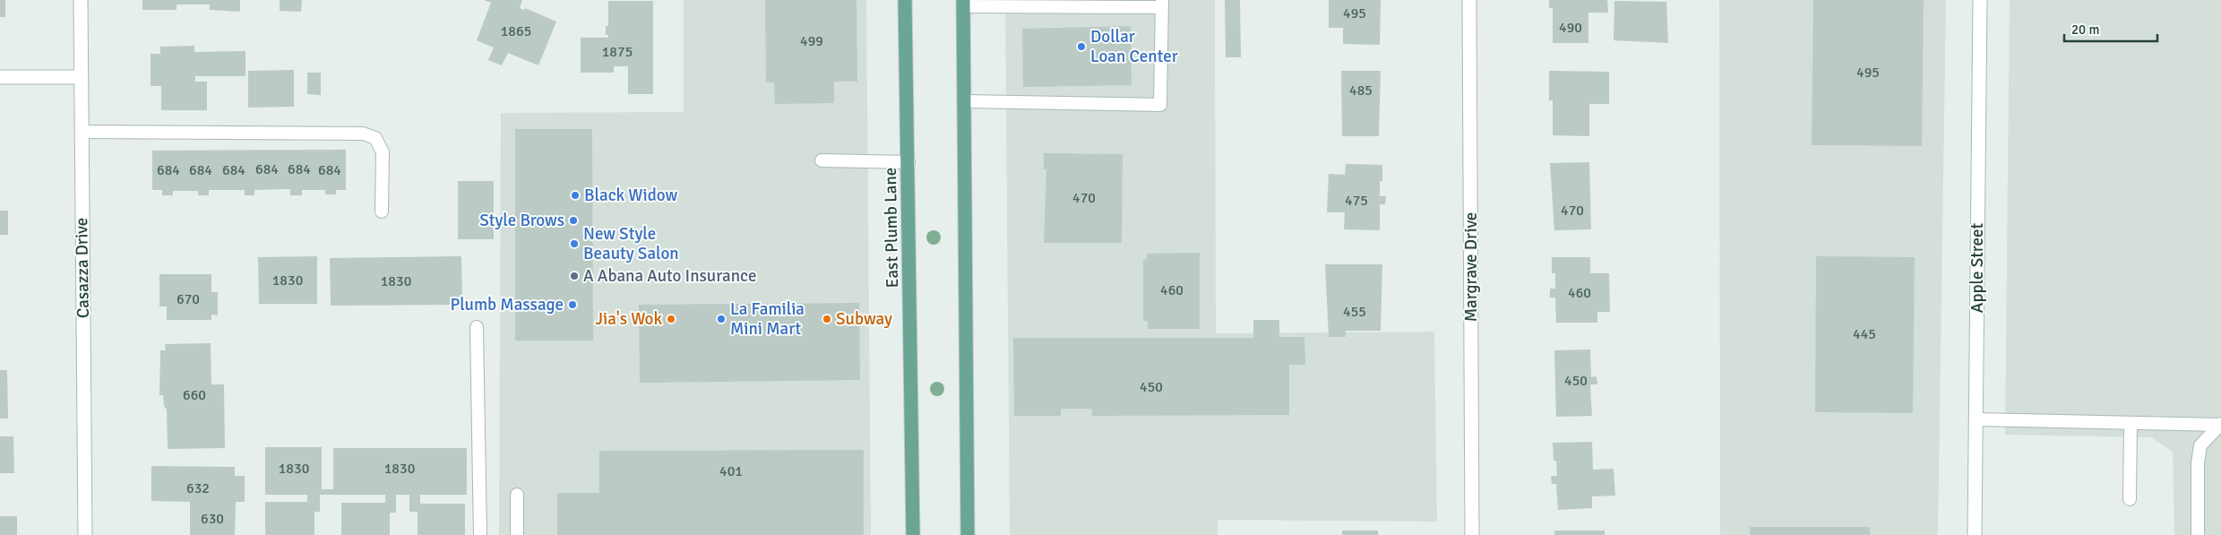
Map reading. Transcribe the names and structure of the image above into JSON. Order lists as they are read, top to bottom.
{
  "streets": {
    "main road": ["East Plumb Lane"],
    "street": ["Margrave Drive", "Casazza Drive", "Apple Street"]
  },
  "places": [
    "Dollar Loan Center",
    "Black Widow",
    "Style Brows",
    "New Style Beauty Salon",
    "A Abana Auto Insurance",
    "Plumb Massage",
    "Jia's Wok",
    "La Familia Mini Mart",
    "Subway"
  ],
  "house_numbers": [
    "495",
    "490",
    "1865",
    "499",
    "1875",
    "495",
    "485",
    "684",
    "684",
    "684",
    "684",
    "684",
    "684",
    "470",
    "475",
    "470",
    "1830",
    "1830",
    "460",
    "460",
    "670",
    "455",
    "445",
    "450",
    "450",
    "660",
    "1830",
    "1830",
    "401",
    "632",
    "630"
  ],
  "scale_bar": "20 m"
}
